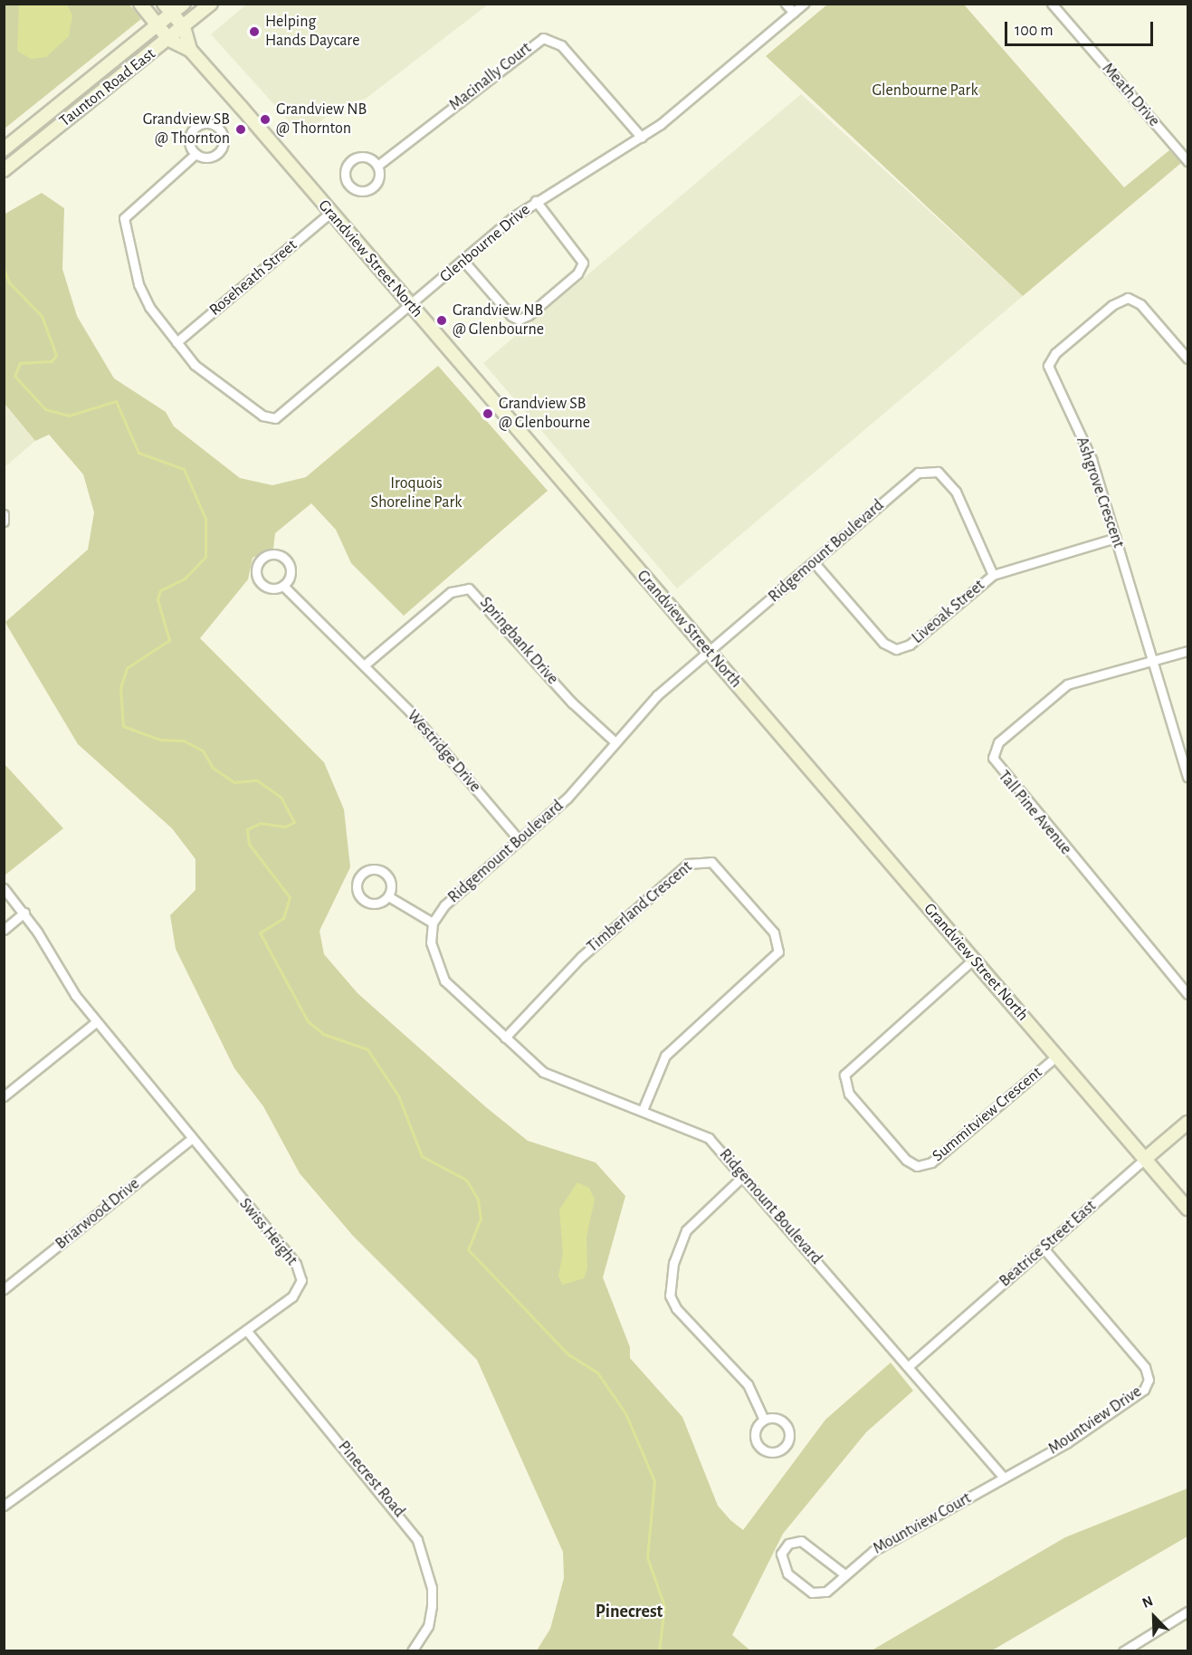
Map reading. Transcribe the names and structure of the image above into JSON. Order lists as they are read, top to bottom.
{
  "streets": {
    "street": [
      "Macinally Court",
      "Taunton Road East",
      "Meath Drive",
      "Glenbourne Drive",
      "Grandview Street North",
      "Roseheath Street",
      "Ashgrove Crescent",
      "Ridgemount Boulevard",
      "Liveoak Street",
      "Springbank Drive",
      "Westridge Drive",
      "Tall Pine Avenue",
      "Timberland Crescent",
      "Summitview Crescent",
      "Briarwood Drive",
      "Swiss Height",
      "Beatrice Street East",
      "Mountview Drive",
      "Pinecrest Road",
      "Mountview Court"
    ]
  },
  "crossings": [
    ["Macinally Court", "Glenbourne Drive"],
    ["Taunton Road East", "Grandview Street North"],
    ["Glenbourne Drive", "Grandview Street North"],
    ["Glenbourne Drive", "Roseheath Street"],
    ["Grandview Street North", "Roseheath Street"],
    ["Grandview Street North", "Ridgemount Boulevard"],
    ["Grandview Street North", "Summitview Crescent"],
    ["Grandview Street North", "Beatrice Street East"],
    ["Ashgrove Crescent", "Liveoak Street"],
    ["Ashgrove Crescent", "Tall Pine Avenue"],
    ["Ridgemount Boulevard", "Liveoak Street"],
    ["Ridgemount Boulevard", "Springbank Drive"],
    ["Ridgemount Boulevard", "Westridge Drive"],
    ["Ridgemount Boulevard", "Timberland Crescent"],
    ["Ridgemount Boulevard", "Beatrice Street East"],
    ["Ridgemount Boulevard", "Mountview Drive"],
    ["Ridgemount Boulevard", "Mountview Court"],
    ["Springbank Drive", "Westridge Drive"],
    ["Briarwood Drive", "Swiss Height"],
    ["Swiss Height", "Pinecrest Road"],
    ["Beatrice Street East", "Mountview Drive"],
    ["Mountview Drive", "Mountview Court"]
  ],
  "districts": ["Pinecrest"],
  "parks": ["Glenbourne Park", "Iroquois Shoreline Park"],
  "places": [
    "Helping Hands Daycare",
    "Grandview NB @ Thornton",
    "Grandview SB @ Thornton",
    "Grandview NB @ Glenbourne",
    "Grandview SB @ Glenbourne"
  ],
  "scale_bar": "100 m",
  "north": "top left"
}
